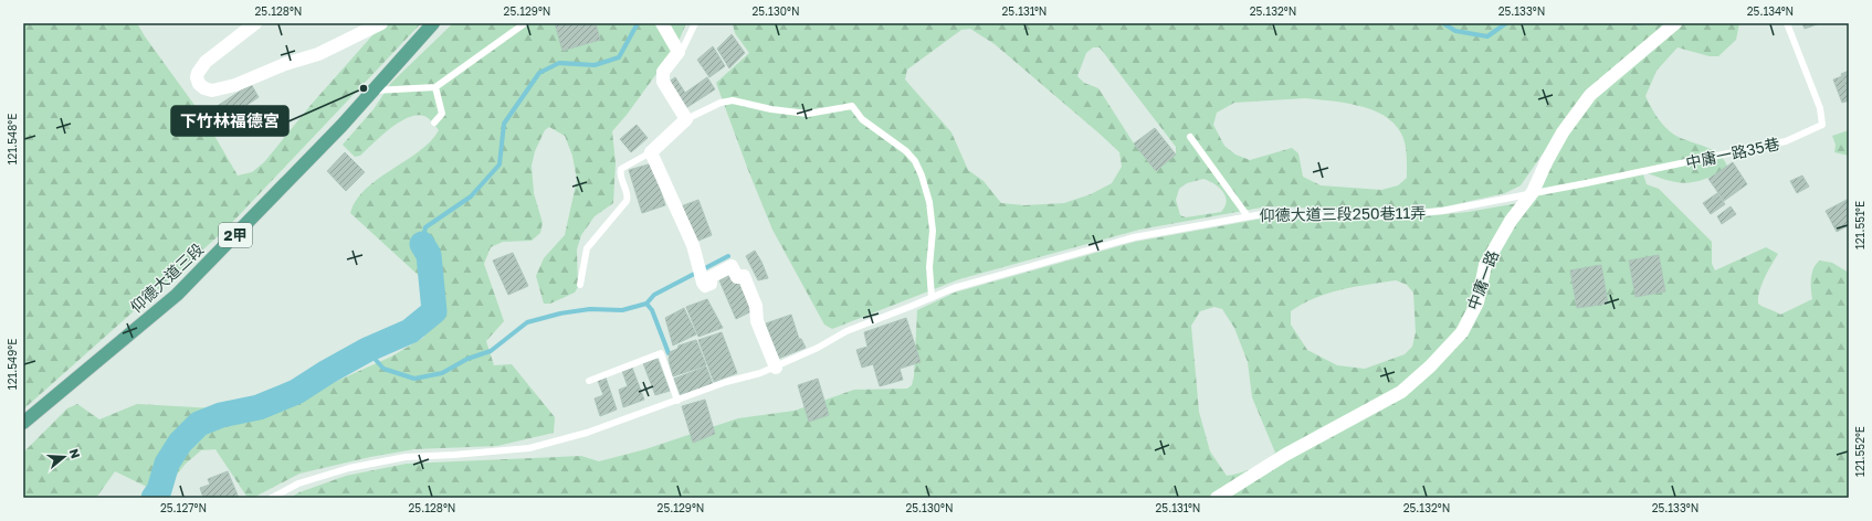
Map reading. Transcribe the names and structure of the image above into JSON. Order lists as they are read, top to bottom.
{
  "streets": {
    "main road": ["2甲", "仰德大道三段"],
    "street": ["中庸一路"],
    "lane": ["中庸一路35巷", "仰德大道三段250巷11弄"]
  },
  "crossings": [
    ["中庸一路35巷", "仰德大道三段250巷11弄"],
    ["中庸一路35巷", "中庸一路"],
    ["仰德大道三段250巷11弄", "中庸一路"]
  ],
  "places": ["下竹林福德宮"],
  "north": "right",
  "coordinates": [
    "25.128°N",
    "25.129°N",
    "25.130°N",
    "25.131°N",
    "25.132°N",
    "25.133°N",
    "25.134°N",
    "121.548°E",
    "121.551°E",
    "121.549°E",
    "121.552°E",
    "25.127°N"
  ]
}
